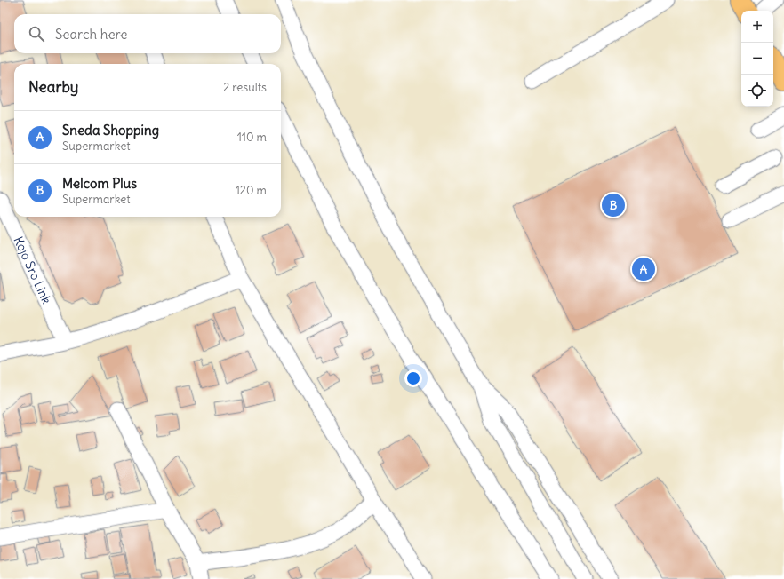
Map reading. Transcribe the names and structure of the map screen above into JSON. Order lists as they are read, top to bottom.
{
  "streets": {
    "street": ["Kojo Sro Link"]
  },
  "page": {
    "map_buttons": ["+", "−"],
    "search": "Search here",
    "heading": ["Nearby", "2 results"],
    "list": [
      {
        "mark": "A",
        "name": "Sneda Shopping",
        "note": "Supermarket",
        "value": "110 m"
      },
      {
        "mark": "B",
        "name": "Melcom Plus",
        "note": "Supermarket",
        "value": "120 m"
      }
    ],
    "pins": ["B", "A"]
  }
}
